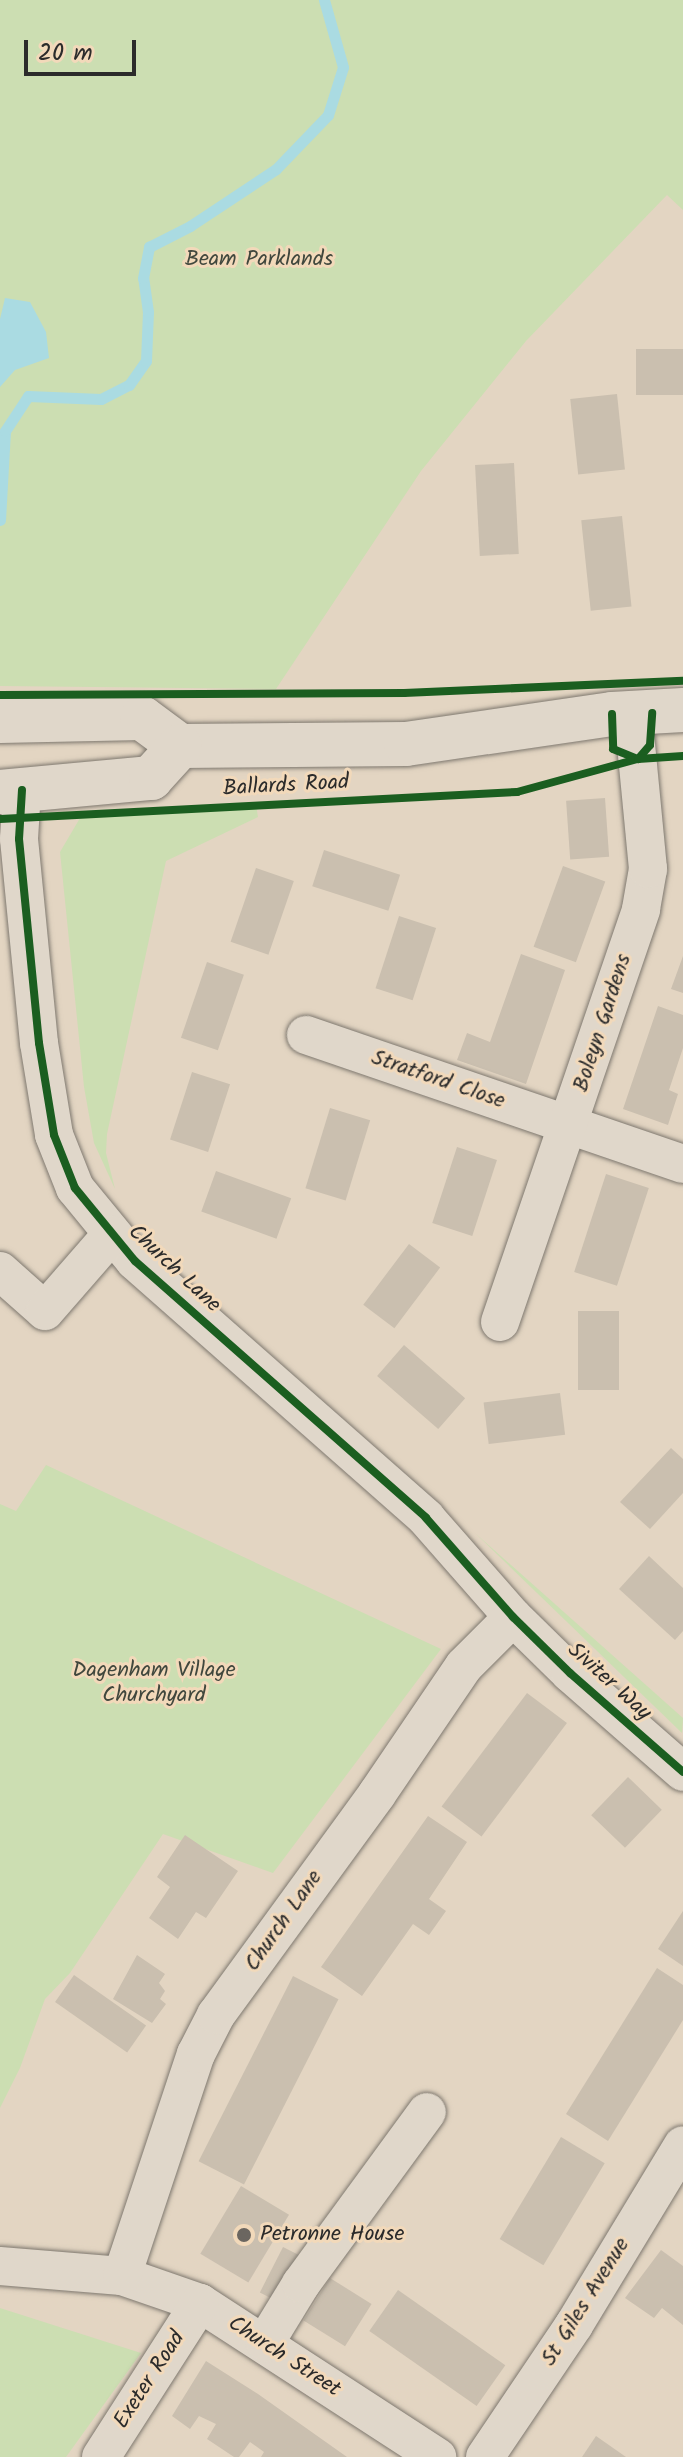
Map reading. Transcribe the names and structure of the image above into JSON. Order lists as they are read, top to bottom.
{
  "streets": {
    "main road": ["Ballards Road"],
    "street": [
      "Boleyn Gardens",
      "Stratford Close",
      "Church Lane",
      "Siviter Way",
      "St Giles Avenue",
      "Church Street",
      "Exeter Road"
    ]
  },
  "crossings": [
    ["Ballards Road", "Boleyn Gardens"],
    ["Boleyn Gardens", "Stratford Close"],
    ["Church Lane", "Siviter Way"],
    ["Church Lane", "Church Street"],
    ["Church Street", "Exeter Road"]
  ],
  "parks": ["Beam Parklands", "Dagenham Village Churchyard"],
  "places": ["Petronne House"],
  "scale_bar": "20 m"
}
